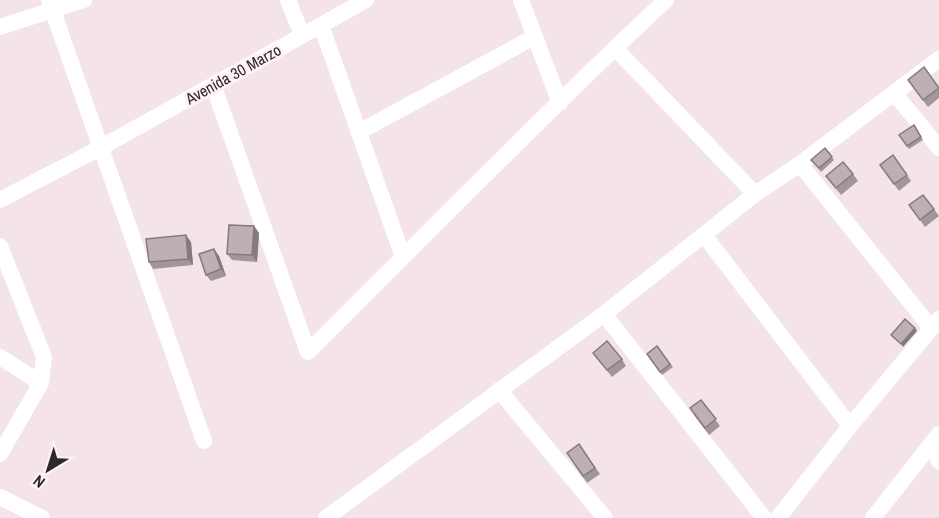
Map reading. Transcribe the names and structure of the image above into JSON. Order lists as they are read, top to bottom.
{
  "streets": {
    "street": ["Avenida 30 Marzo"]
  },
  "north": "bottom left"
}
